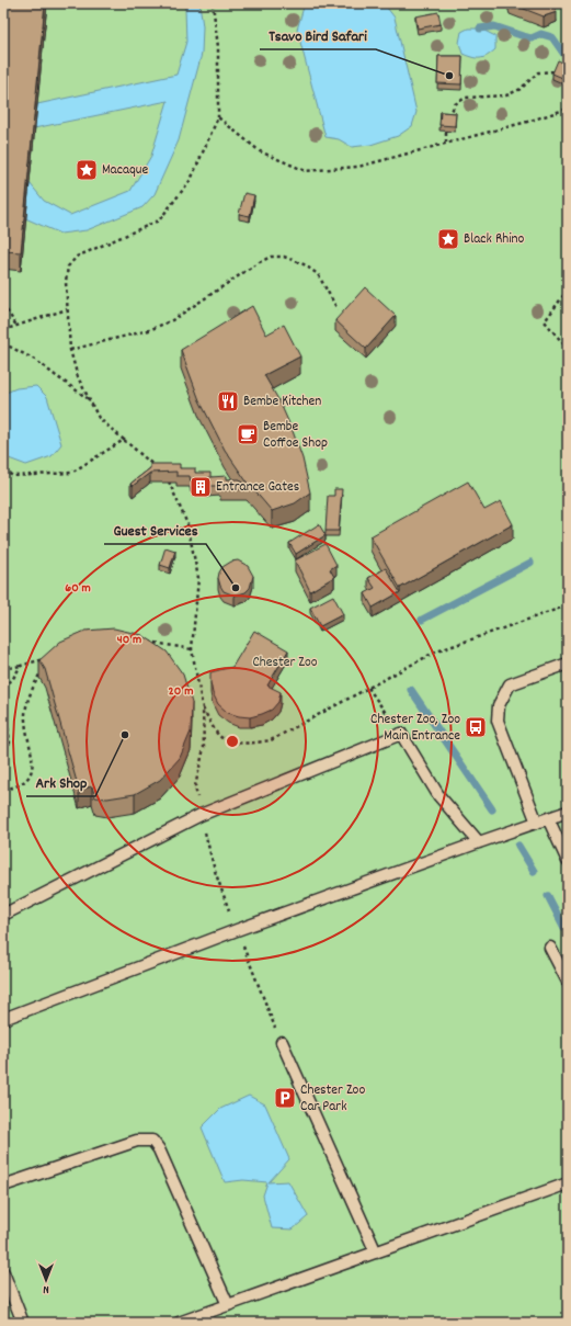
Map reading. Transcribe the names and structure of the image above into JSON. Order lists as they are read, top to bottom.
{
  "parks": ["Chester Zoo"],
  "places": {
    "other": ["Tsavo Bird Safari", "Guest Services", "Ark Shop"],
    "place": ["Macaque", "Black Rhino"],
    "restaurant": ["Bembe Kitchen"],
    "cafe": ["Bembe Coffoe Shop"],
    "building": ["Entrance Gates"],
    "bus stop": ["Chester Zoo, Zoo Main Entrance"],
    "parking": ["Chester Zoo Car Park"]
  },
  "north": "bottom",
  "rings": ["60 m", "40 m", "20 m"]
}
